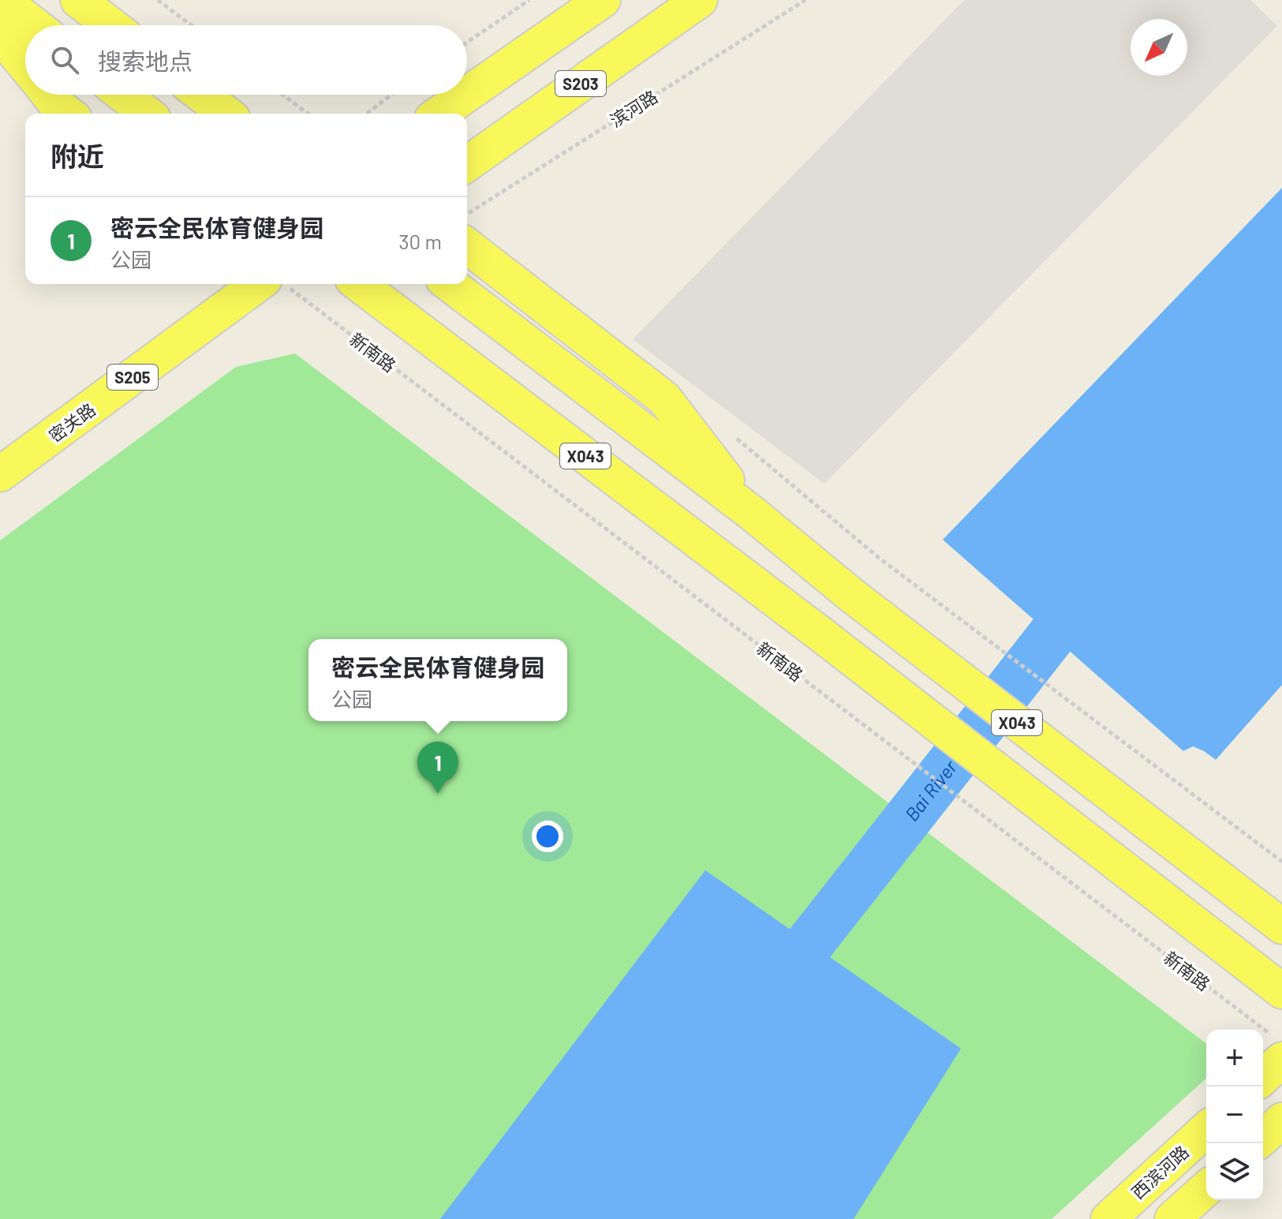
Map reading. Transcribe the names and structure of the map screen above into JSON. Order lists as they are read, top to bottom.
{
  "streets": {
    "main road": [
      "S203",
      "S205",
      "密关路",
      "X043",
      "西滨河路"
    ],
    "path": ["滨河路", "新南路"]
  },
  "water": ["Bai River"],
  "north": "bottom left",
  "page": {
    "search": "搜索地点",
    "heading": "附近",
    "list": [
      {
        "mark": "1",
        "name": "密云全民体育健身园",
        "note": "公园",
        "value": "30 m"
      }
    ],
    "popup": ["密云全民体育健身园", "公园"],
    "pins": "1",
    "map_buttons": ["+", "−"]
  }
}
